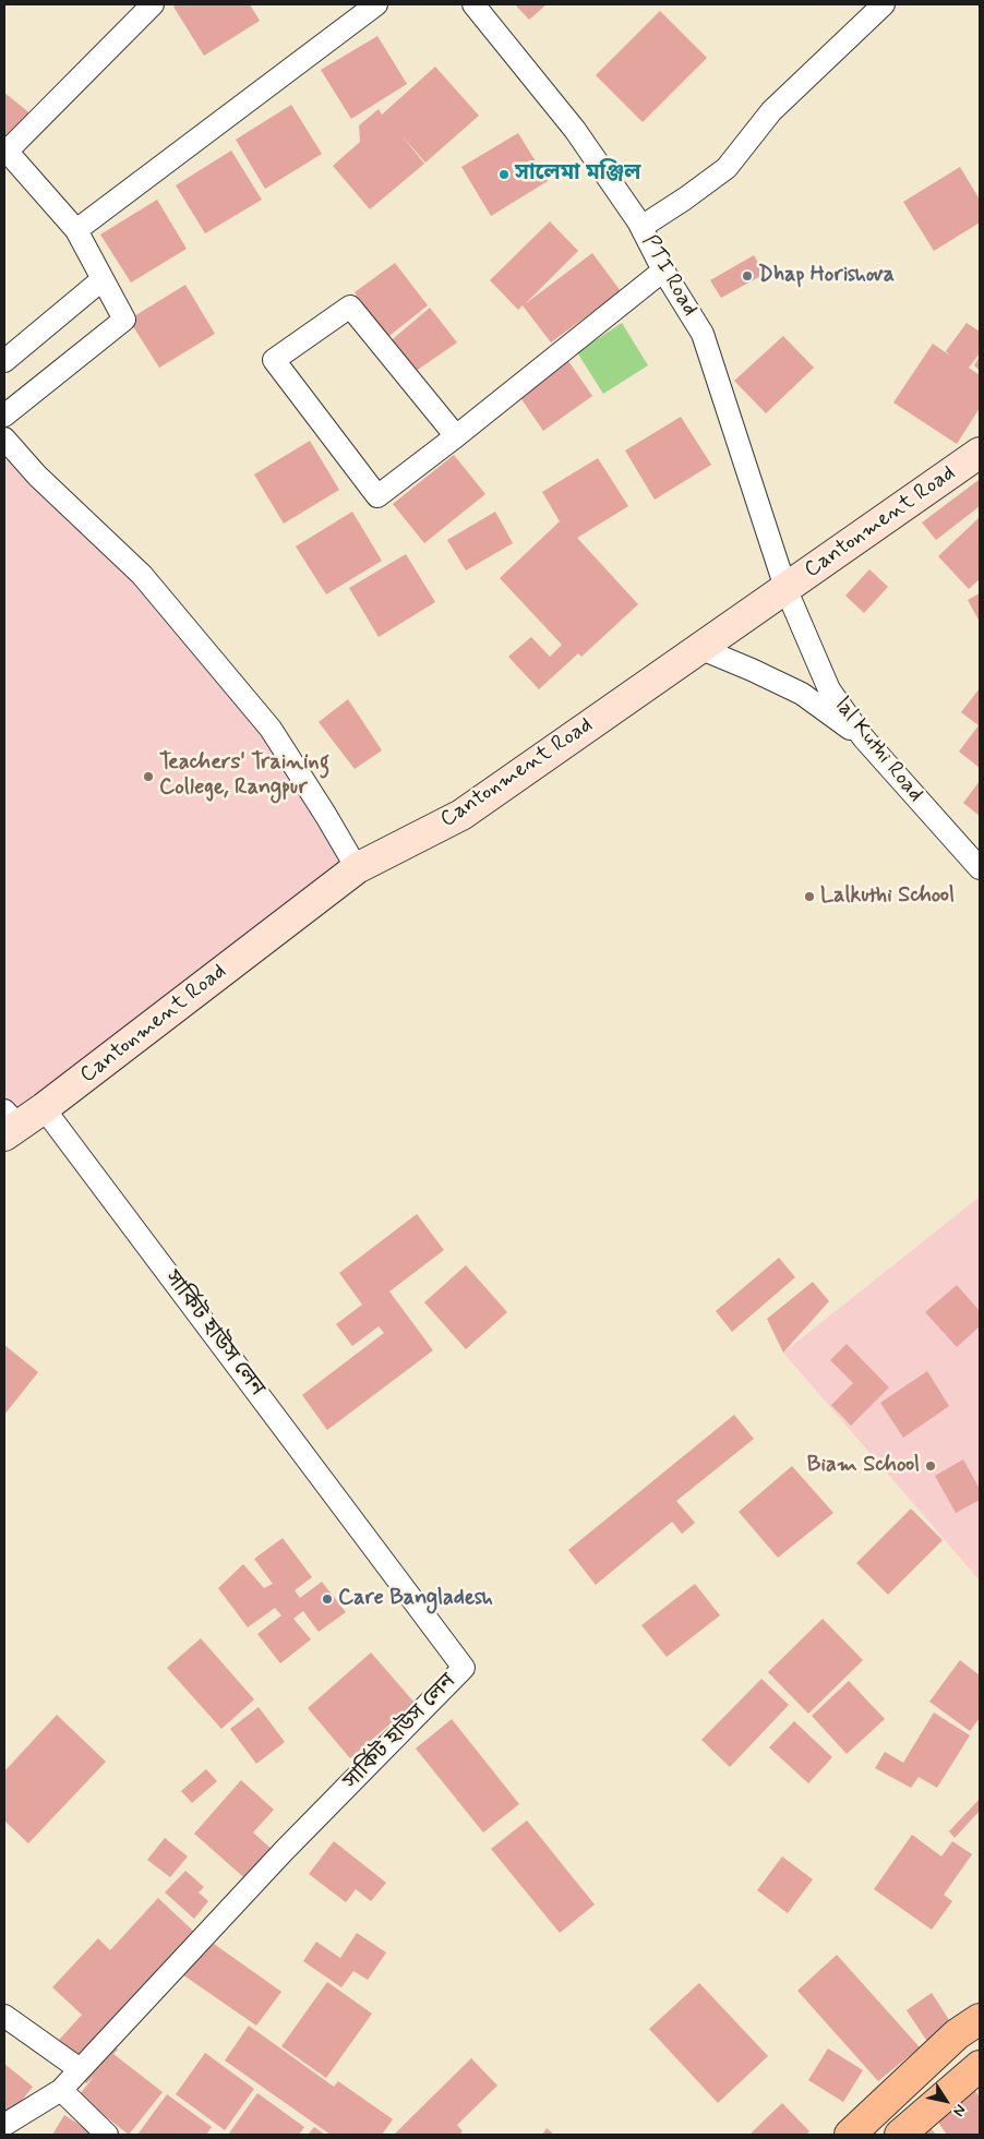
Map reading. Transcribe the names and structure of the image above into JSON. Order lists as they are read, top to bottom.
{
  "streets": {
    "main road": ["Cantonment Road"],
    "street": ["PTI Road", "lal Kuthi Road", "সার্কিট হাউস লেন"]
  },
  "crossings": [
    ["PTI Road", "Cantonment Road"],
    ["PTI Road", "lal Kuthi Road"],
    ["Cantonment Road", "lal Kuthi Road"],
    ["Cantonment Road", "সার্কিট হাউস লেন"]
  ],
  "places": [
    "সালেমা মঞ্জিল",
    "Dhap Horishova",
    "Teachers' Training College, Rangpur",
    "Lalkuthi School",
    "Biam School",
    "Care Bangladesh"
  ],
  "north": "bottom right"
}
